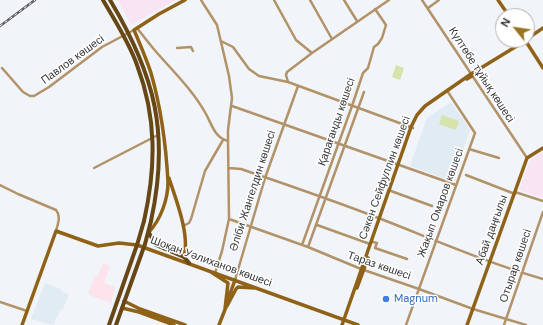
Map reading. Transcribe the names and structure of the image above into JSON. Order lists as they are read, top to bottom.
{
  "streets": {
    "street": [
      "Павлов көшесі",
      "Күлтөбе тұйық көшесі",
      "Қарағанды көшесі",
      "Сәкен Сейфуллин көшесі",
      "Әліби Жангелдин көшесі",
      "Жақып Омаров көшесі",
      "Абай даңғылы",
      "Шоқан Уәлиханов көшесі",
      "Тараз көшесі",
      "Отырар көшесі"
    ]
  },
  "crossings": [
    ["Күлтөбе тұйық көшесі", "Сәкен Сейфуллин көшесі"],
    ["Күлтөбе тұйық көшесі", "Абай даңғылы"],
    ["Қарағанды көшесі", "Тараз көшесі"],
    ["Сәкен Сейфуллин көшесі", "Жақып Омаров көшесі"],
    ["Сәкен Сейфуллин көшесі", "Шоқан Уәлиханов көшесі"],
    ["Сәкен Сейфуллин көшесі", "Тараз көшесі"],
    ["Әліби Жангелдин көшесі", "Шоқан Уәлиханов көшесі"],
    ["Әліби Жангелдин көшесі", "Тараз көшесі"],
    ["Жақып Омаров көшесі", "Тараз көшесі"],
    ["Абай даңғылы", "Тараз көшесі"],
    ["Тараз көшесі", "Отырар көшесі"]
  ],
  "places": ["Magnum"],
  "north": "top left"
}
